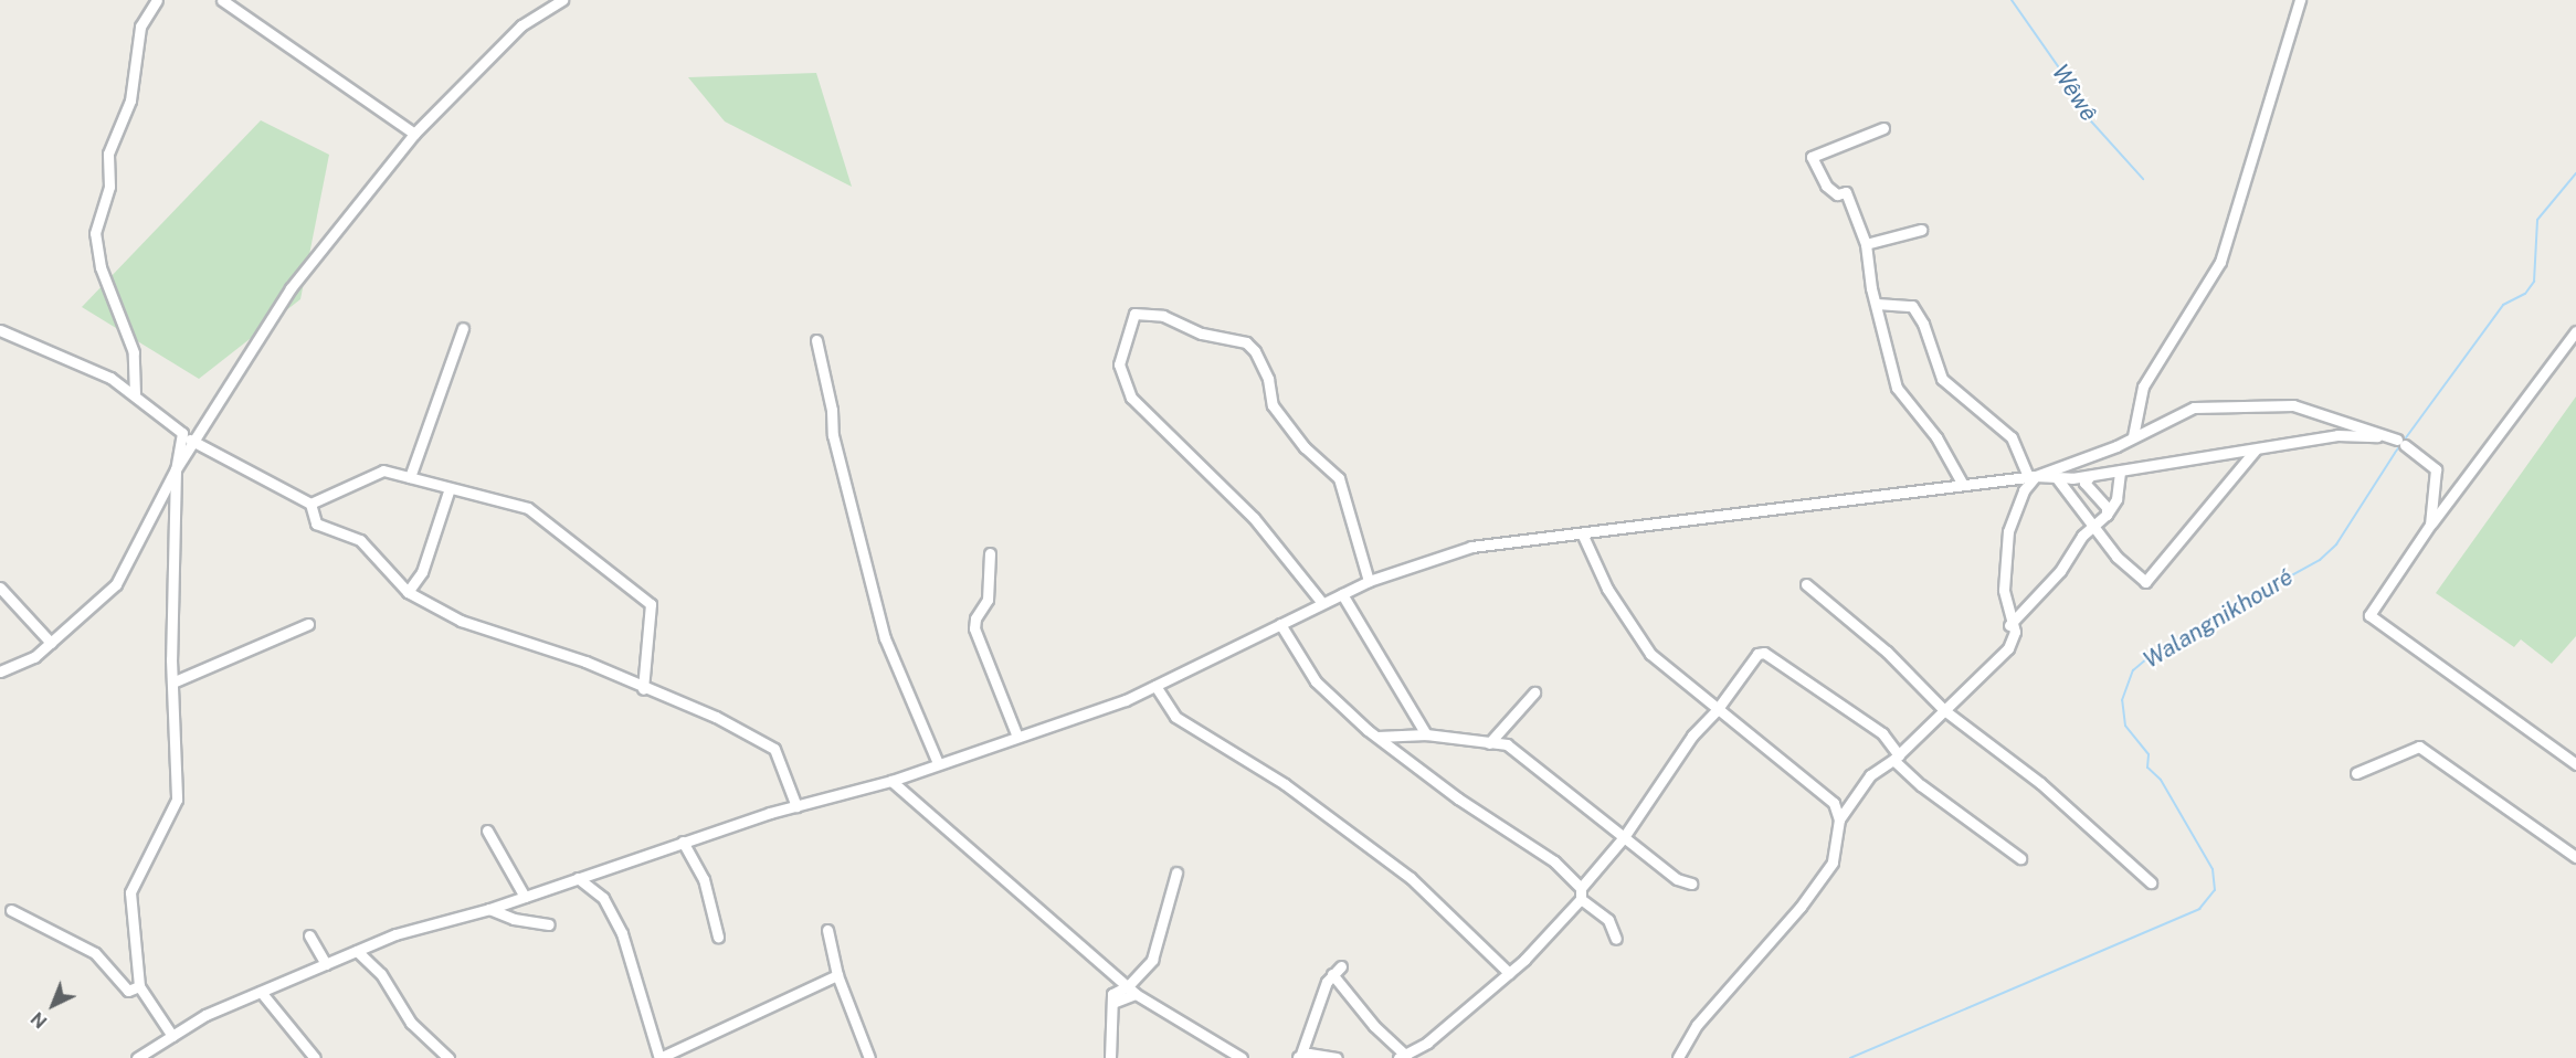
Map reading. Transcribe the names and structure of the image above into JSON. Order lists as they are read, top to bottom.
{
  "water": ["Wêwê", "Walangnikhouré"],
  "north": "bottom left"
}
